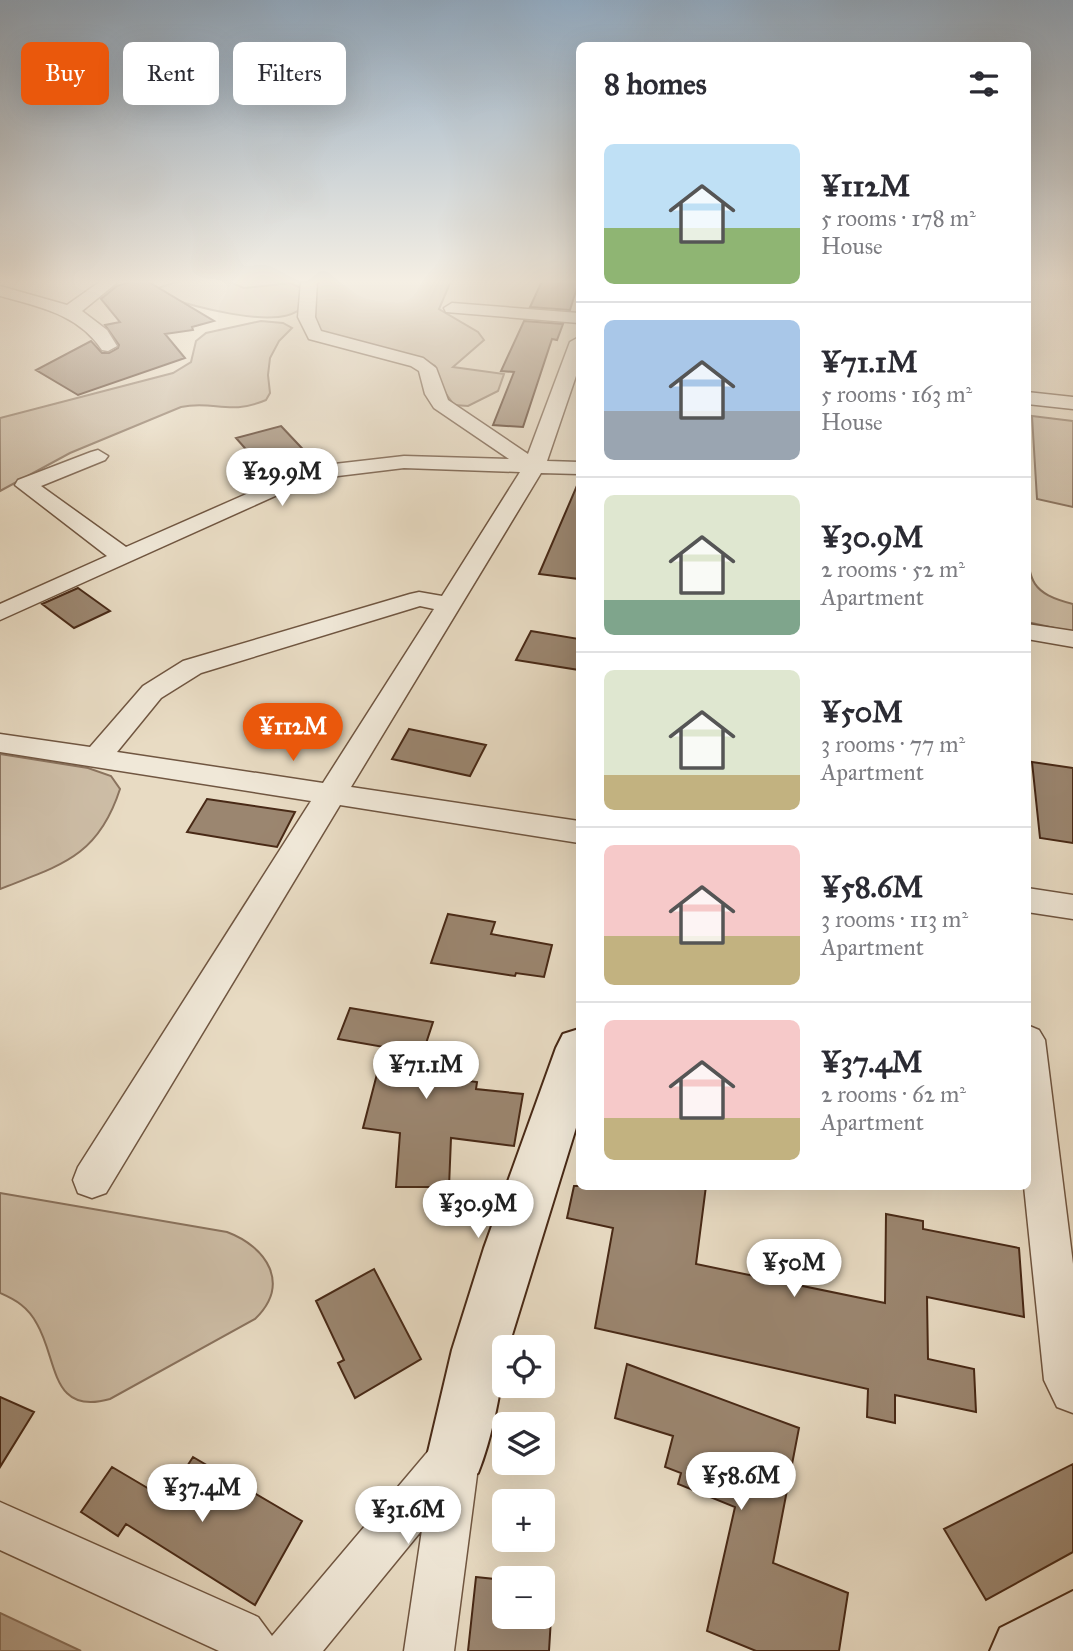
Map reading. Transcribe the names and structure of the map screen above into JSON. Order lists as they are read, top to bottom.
{
  "page": {
    "chip": ["Buy", "Rent", "Filters"],
    "heading": "8 homes",
    "list": [
      {
        "name": "¥112M",
        "note": "5 rooms · 178 m² · House"
      },
      {
        "name": "¥71.1M",
        "note": "5 rooms · 163 m² · House"
      },
      {
        "name": "¥30.9M",
        "note": "2 rooms · 52 m² · Apartment"
      },
      {
        "name": "¥50M",
        "note": "3 rooms · 77 m² · Apartment"
      },
      {
        "name": "¥58.6M",
        "note": "3 rooms · 113 m² · Apartment"
      },
      {
        "name": "¥37.4M",
        "note": "2 rooms · 62 m² · Apartment"
      }
    ],
    "price": [
      "¥29.9M",
      "¥112M",
      "¥71.1M",
      "¥30.9M",
      "¥50M",
      "¥58.6M",
      "¥37.4M",
      "¥31.6M"
    ],
    "map_buttons": ["+", "−"]
  }
}
